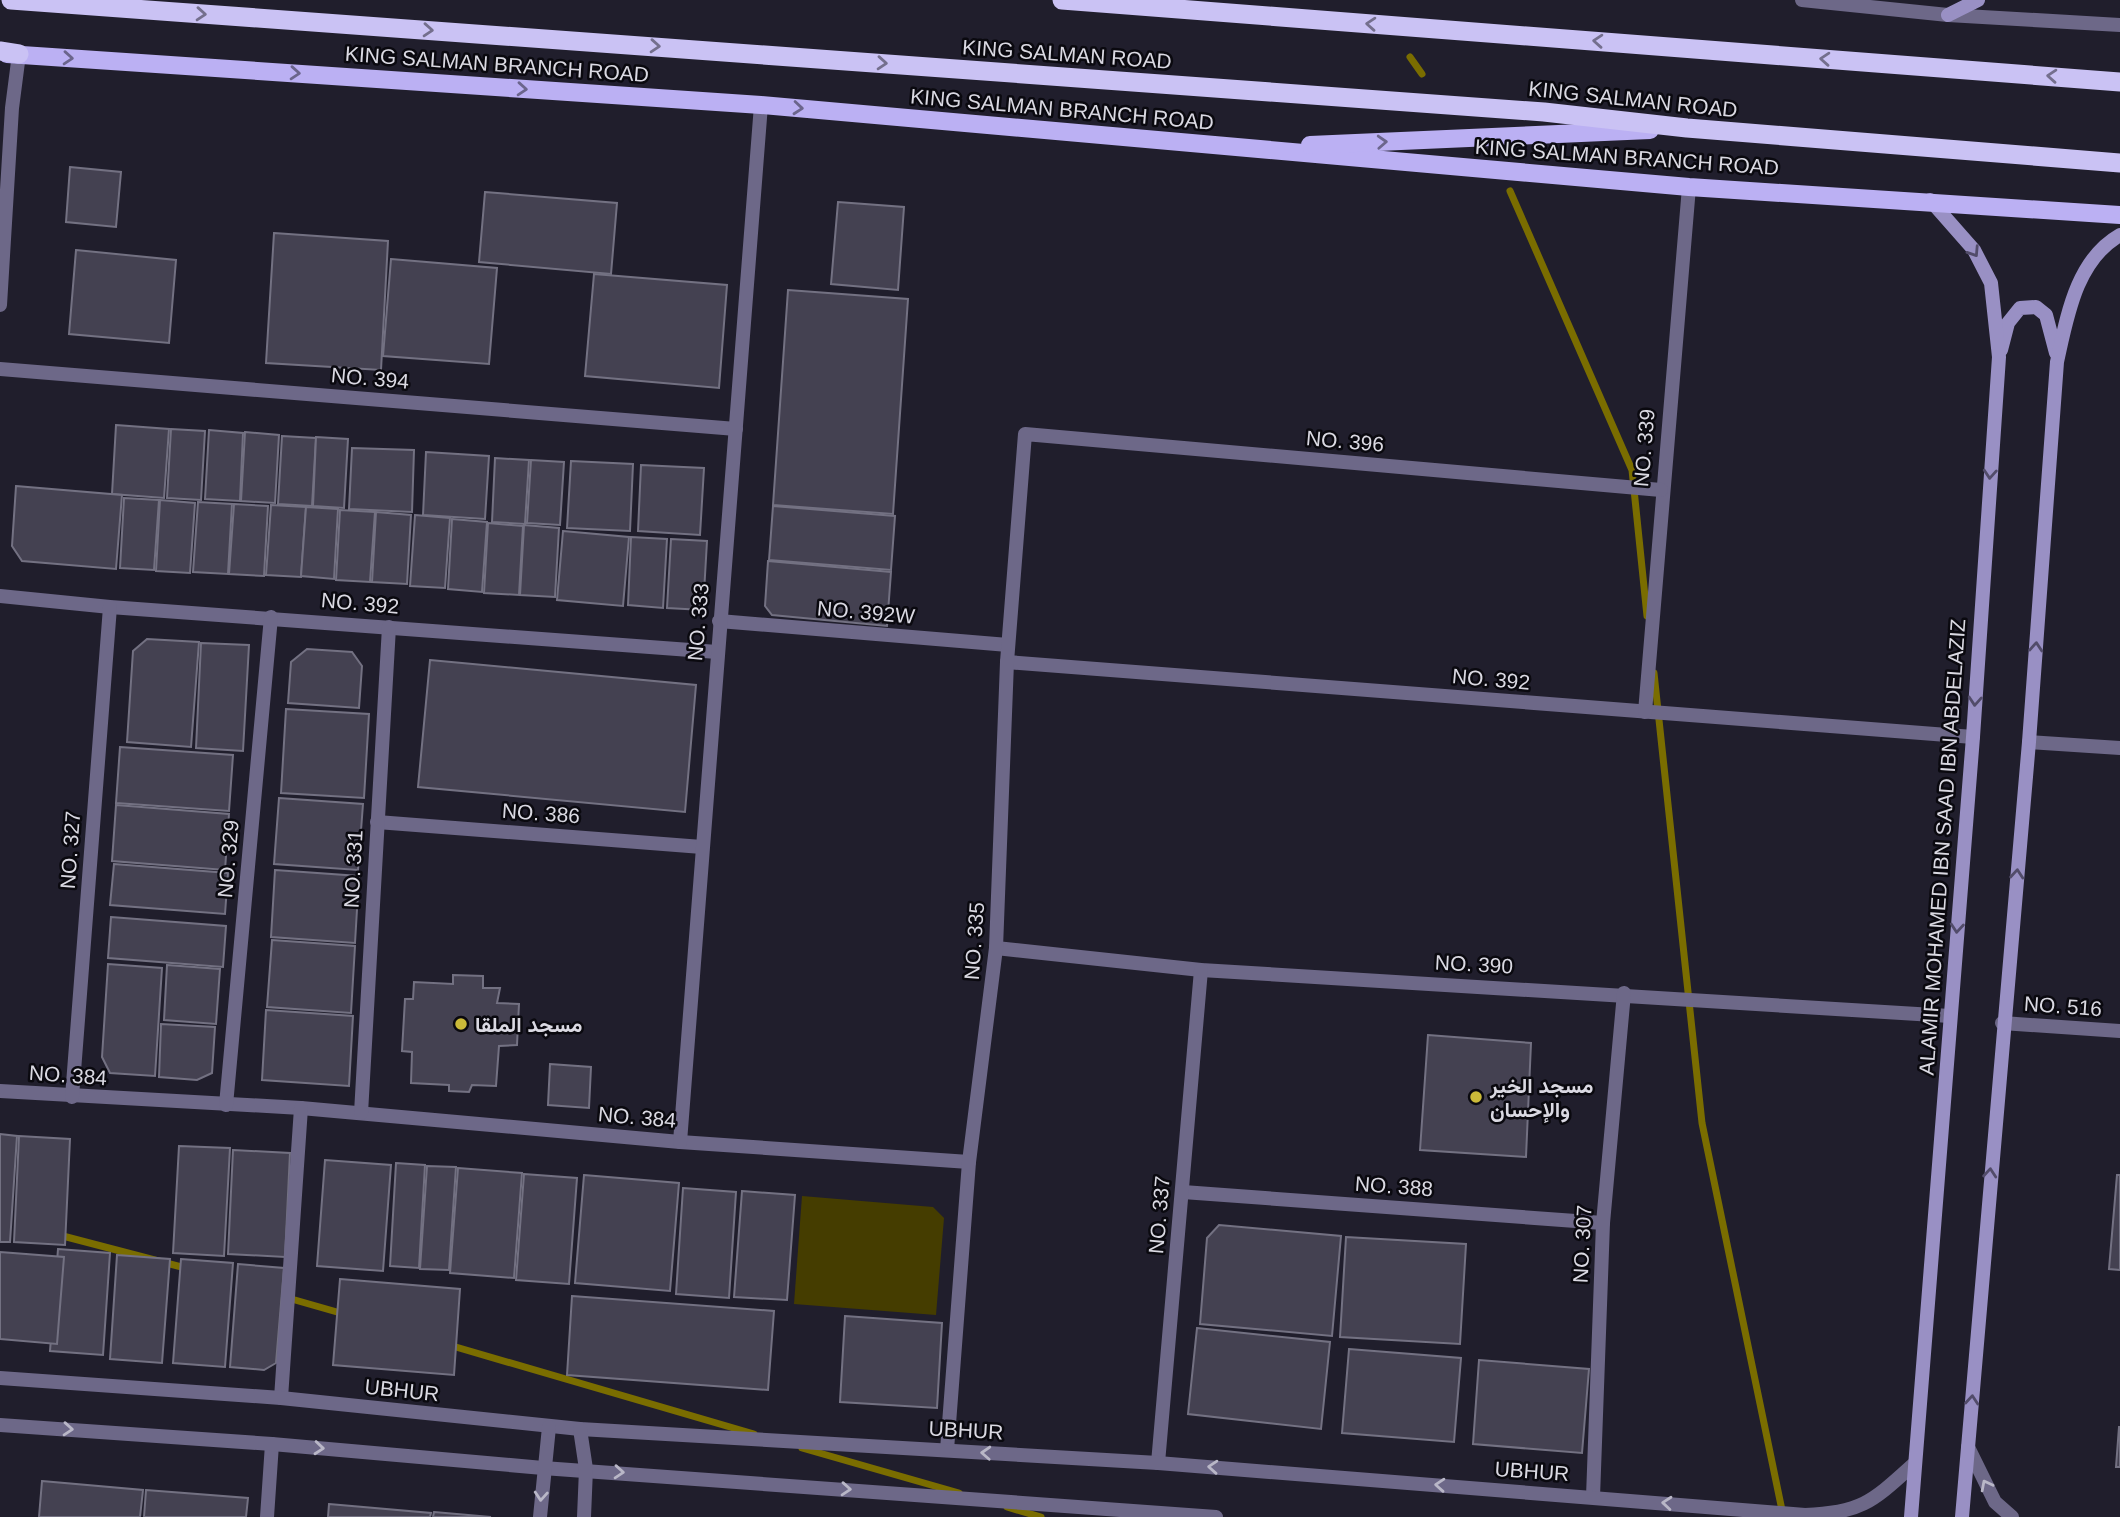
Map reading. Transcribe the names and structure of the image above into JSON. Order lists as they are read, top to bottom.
{
  "streets": {
    "highway": ["KING SALMAN ROAD"],
    "main road": ["KING SALMAN BRANCH ROAD", "ALAMIR MOHAMED IBN SAAD IBN ABDELAZIZ"],
    "street": [
      "NO. 394",
      "NO. 396",
      "NO. 339",
      "NO. 392",
      "NO. 392W",
      "NO. 333",
      "NO. 386",
      "NO. 327",
      "NO. 329",
      "NO. 331",
      "NO. 335",
      "NO. 390",
      "NO. 516",
      "NO. 384",
      "NO. 388",
      "NO. 337",
      "NO. 307",
      "UBHUR"
    ]
  },
  "crossings": [
    ["KING SALMAN BRANCH ROAD", "NO. 339"],
    ["KING SALMAN BRANCH ROAD", "NO. 333"],
    ["KING SALMAN BRANCH ROAD", "ALAMIR MOHAMED IBN SAAD IBN ABDELAZIZ"],
    ["NO. 394", "NO. 333"],
    ["NO. 396", "NO. 339"],
    ["NO. 396", "NO. 335"],
    ["NO. 339", "NO. 392"],
    ["NO. 392", "NO. 333"],
    ["NO. 392", "ALAMIR MOHAMED IBN SAAD IBN ABDELAZIZ"],
    ["NO. 392", "NO. 327"],
    ["NO. 392", "NO. 329"],
    ["NO. 392", "NO. 331"],
    ["NO. 392", "NO. 335"],
    ["NO. 392W", "NO. 333"],
    ["NO. 392W", "NO. 335"],
    ["NO. 333", "NO. 386"],
    ["NO. 333", "NO. 384"],
    ["NO. 386", "NO. 331"],
    ["ALAMIR MOHAMED IBN SAAD IBN ABDELAZIZ", "NO. 390"],
    ["ALAMIR MOHAMED IBN SAAD IBN ABDELAZIZ", "UBHUR"],
    ["NO. 327", "NO. 384"],
    ["NO. 329", "NO. 384"],
    ["NO. 331", "NO. 384"],
    ["NO. 335", "NO. 390"],
    ["NO. 335", "NO. 384"],
    ["NO. 335", "UBHUR"],
    ["NO. 390", "NO. 337"],
    ["NO. 390", "NO. 307"],
    ["NO. 388", "NO. 337"],
    ["NO. 388", "NO. 307"],
    ["NO. 337", "UBHUR"],
    ["NO. 307", "UBHUR"]
  ],
  "one_way": ["KING SALMAN BRANCH ROAD"],
  "places": ["مسجد الملقا", "مسجد الخير والإحسان"]
}
